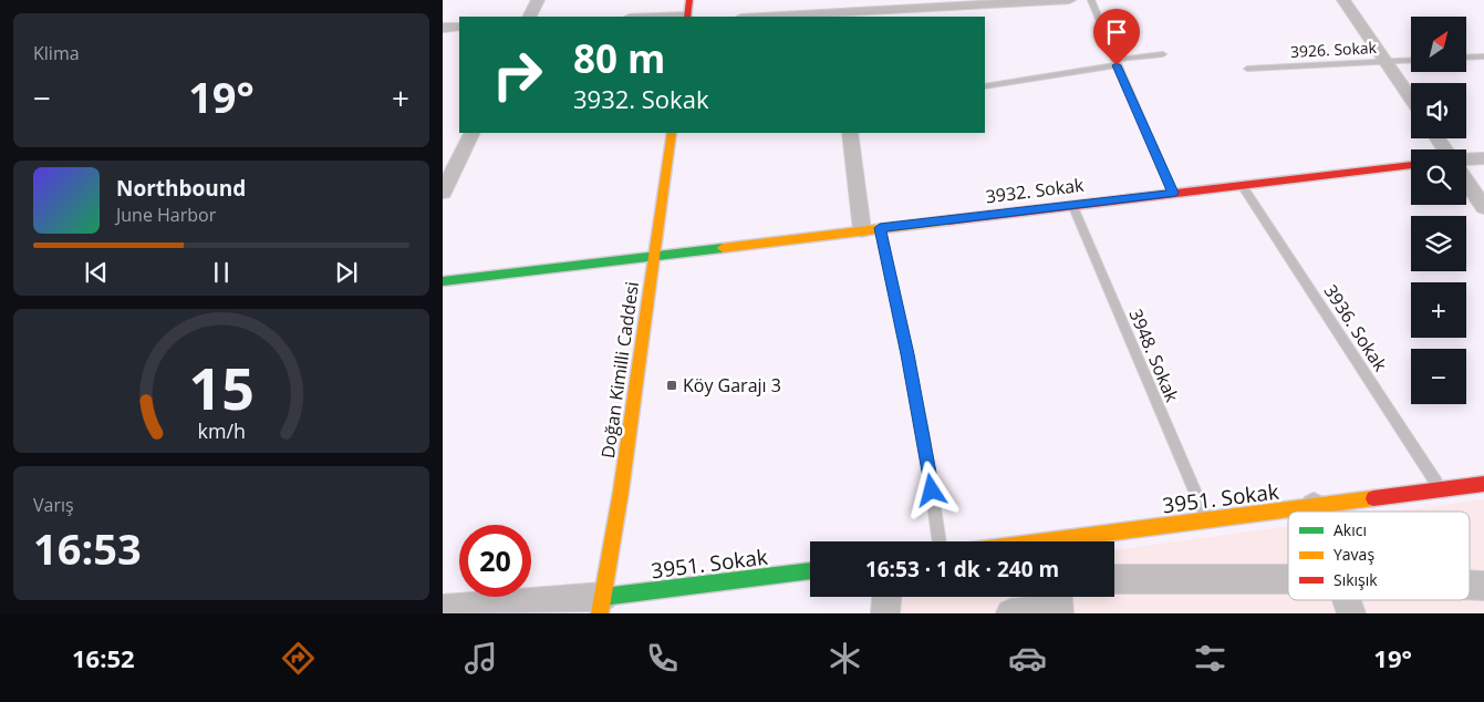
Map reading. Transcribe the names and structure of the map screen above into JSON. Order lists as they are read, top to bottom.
{
  "streets": {
    "street": ["3932. Sokak", "Doğan Kimilli Caddesi", "3951. Sokak"],
    "lane": ["3926. Sokak", "3936. Sokak", "3948. Sokak"]
  },
  "crossings": [
    ["3932. Sokak", "3936. Sokak"],
    ["3932. Sokak", "3948. Sokak"],
    ["3932. Sokak", "Doğan Kimilli Caddesi"],
    ["3936. Sokak", "3951. Sokak"],
    ["3948. Sokak", "3951. Sokak"],
    ["Doğan Kimilli Caddesi", "3951. Sokak"]
  ],
  "places": {
    "transit": ["Köy Garajı 3"]
  },
  "legend": ["Akıcı", "Yavaş", "Sıkışık"],
  "north": "top right",
  "page": {
    "tile": [
      "Klima",
      ["Varış", "16:53"]
    ],
    "map_buttons": ["+", "−"],
    "turn": ["80 m", "3932. Sokak"],
    "heat": ["−", "19°", "+"],
    "song": ["Northbound", "June Harbor"],
    "limit": "20",
    "trip": "16:53 · 1 dk · 240 m",
    "tabs": ["16:52", "19°"],
    "gauge": ["15", "km/h"]
  }
}
